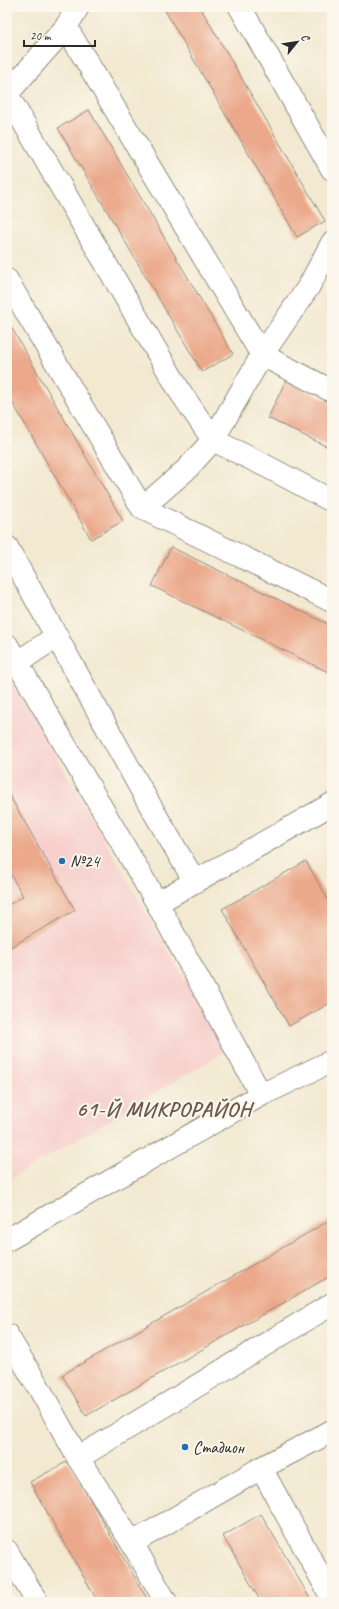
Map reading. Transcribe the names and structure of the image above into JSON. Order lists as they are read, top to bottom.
{
  "districts": ["61-Й МИКРОРАЙОН"],
  "places": ["№24", "Стадион"],
  "scale_bar": "20 m",
  "north": "top right"
}
